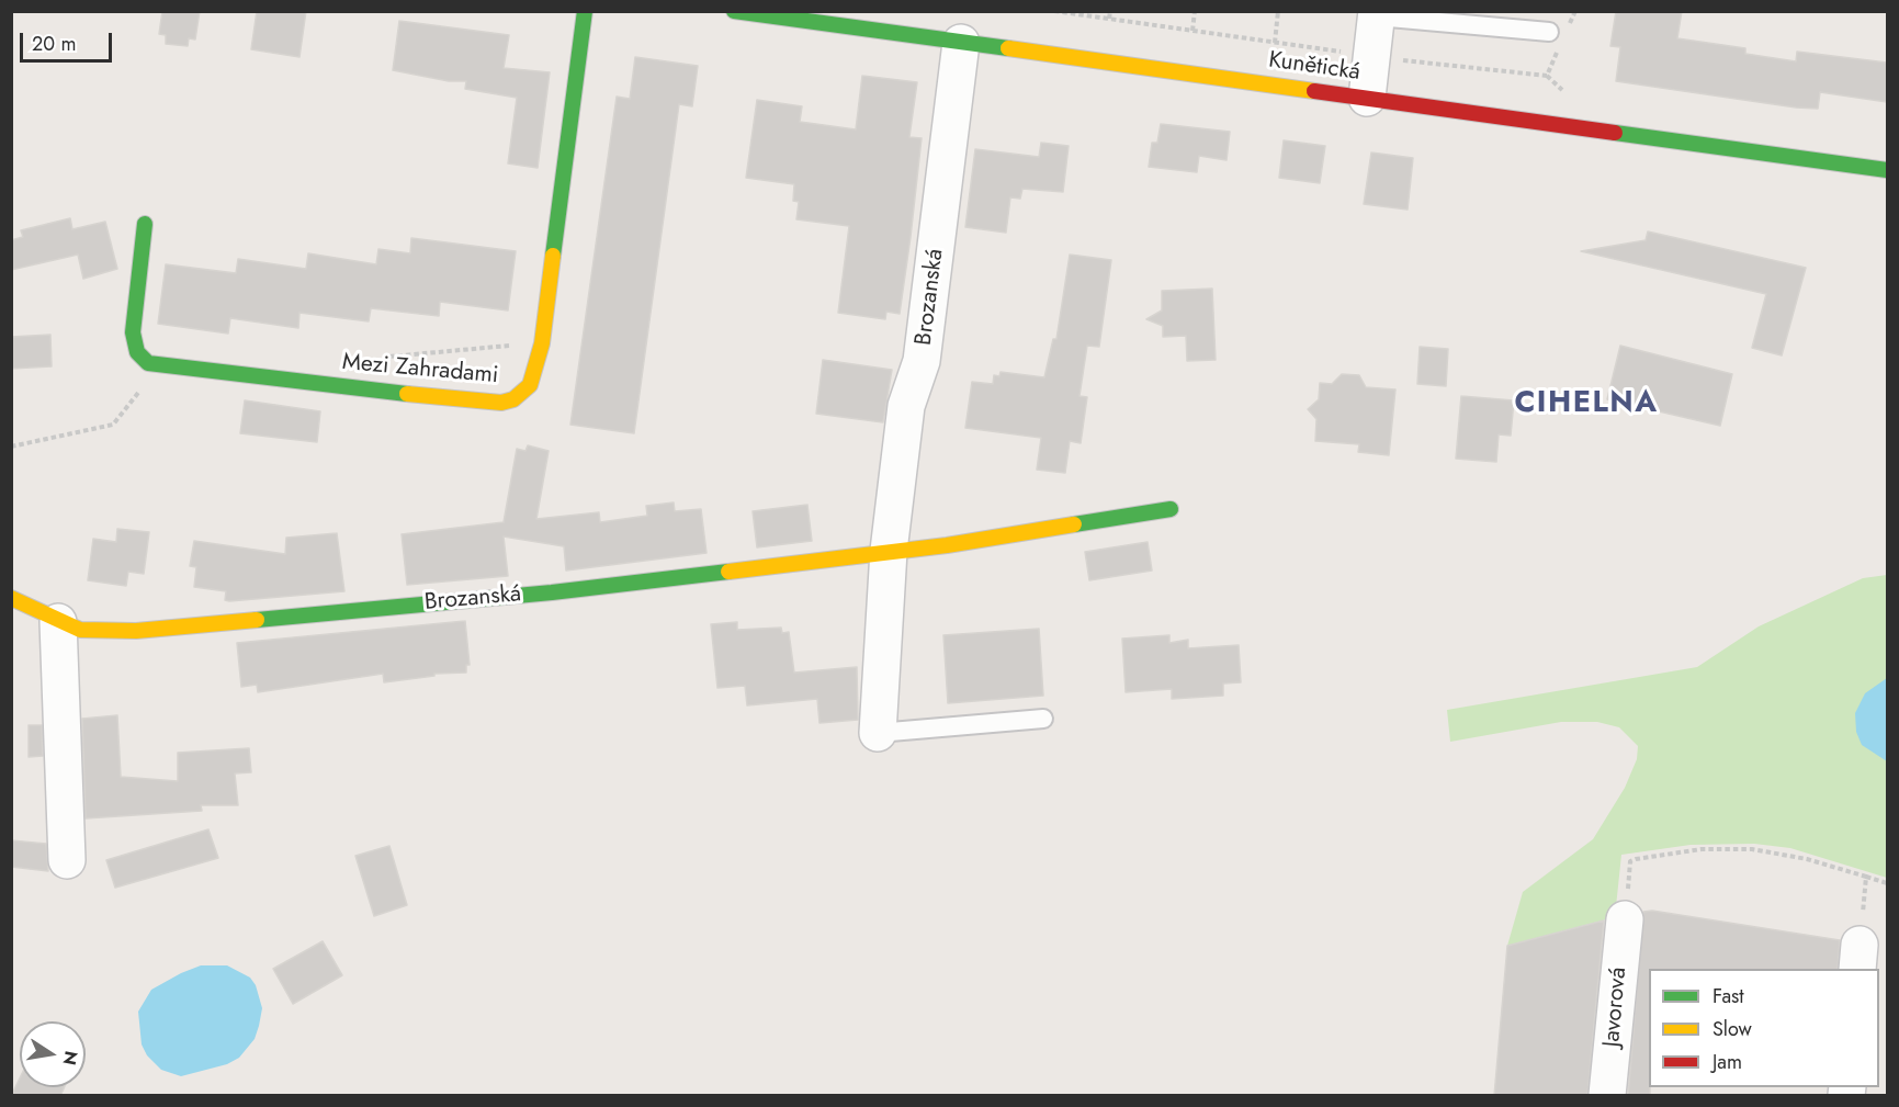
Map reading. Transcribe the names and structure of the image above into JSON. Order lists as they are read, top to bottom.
{
  "streets": {
    "street": [
      "Kunětická",
      "Brozanská",
      "Mezi Zahradami",
      "Javorová"
    ]
  },
  "crossings": [
    ["Kunětická", "Brozanská"]
  ],
  "districts": ["CIHELNA"],
  "legend": ["Fast", "Slow", "Jam"],
  "scale_bar": "20 m",
  "north": "right"
}
